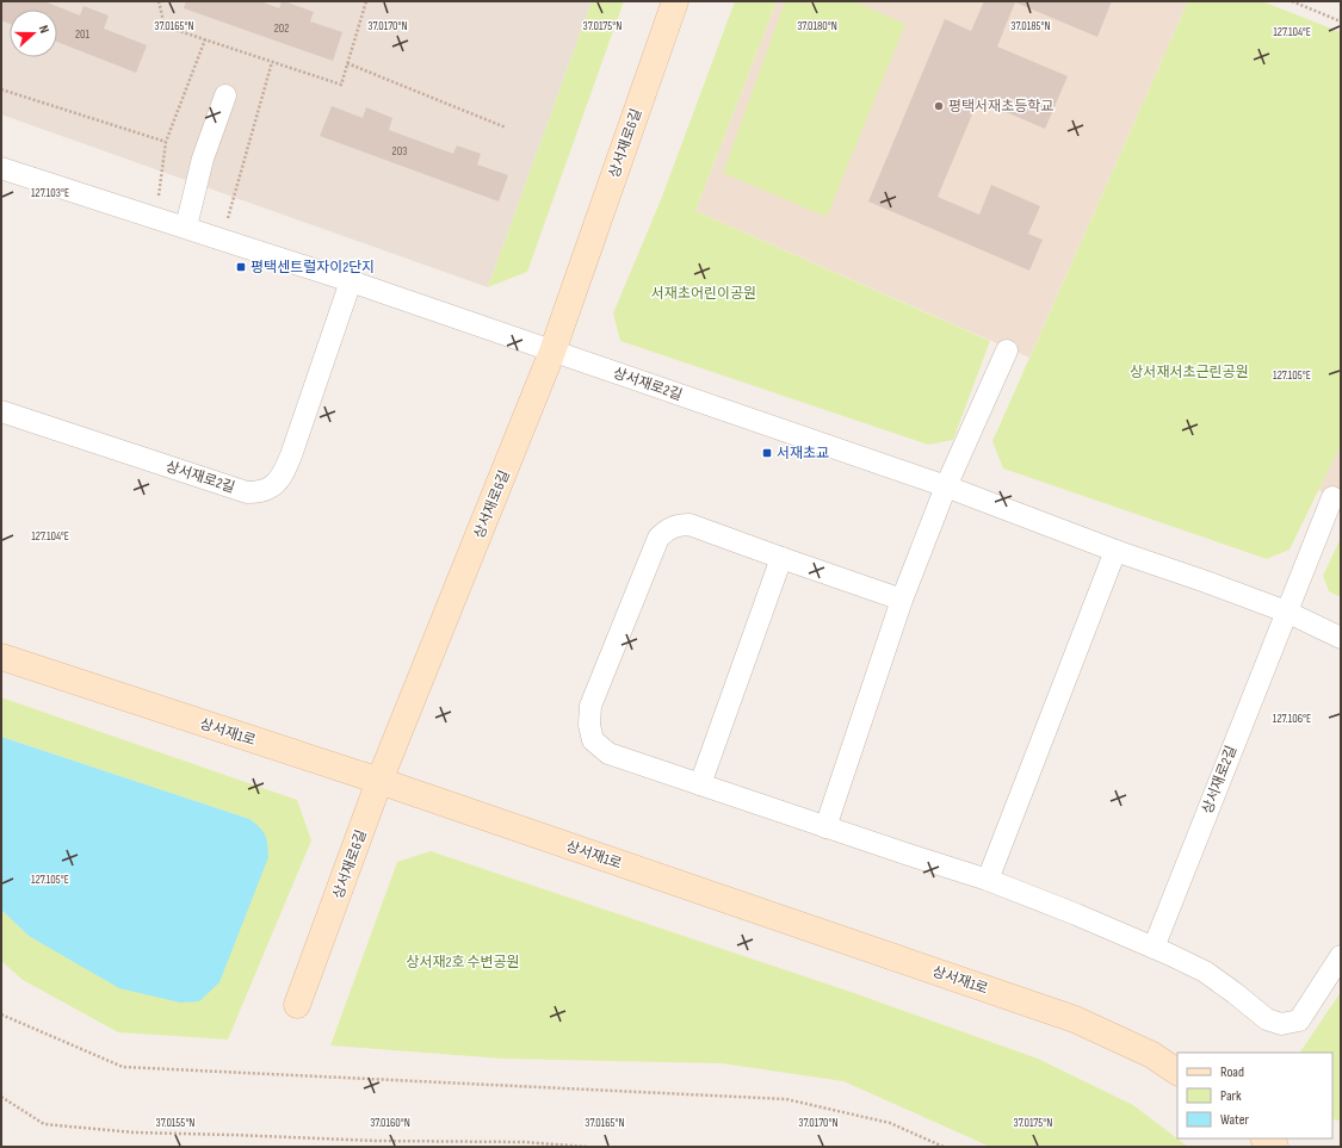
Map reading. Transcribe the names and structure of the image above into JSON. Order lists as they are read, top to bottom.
{
  "streets": {
    "street": ["상서재로6길", "상서재로2길", "상서재1로"]
  },
  "crossings": [
    ["상서재로6길", "상서재로2길"],
    ["상서재로6길", "상서재1로"]
  ],
  "parks": ["서재초어린이공원", "상서재서초근린공원", "상서재2호 수변공원"],
  "places": {
    "other": ["평택서재초등학교"],
    "transit": ["평택센트럴자이2단지", "서재초교"]
  },
  "house_numbers": ["202", "201", "203"],
  "legend": ["Road", "Park", "Water"],
  "north": "right",
  "coordinates": [
    "37.0165°N",
    "37.0170°N",
    "37.0175°N",
    "37.0180°N",
    "37.0185°N",
    "127.104°E",
    "127.103°E",
    "127.105°E",
    "127.106°E",
    "37.0155°N",
    "37.0160°N"
  ]
}
